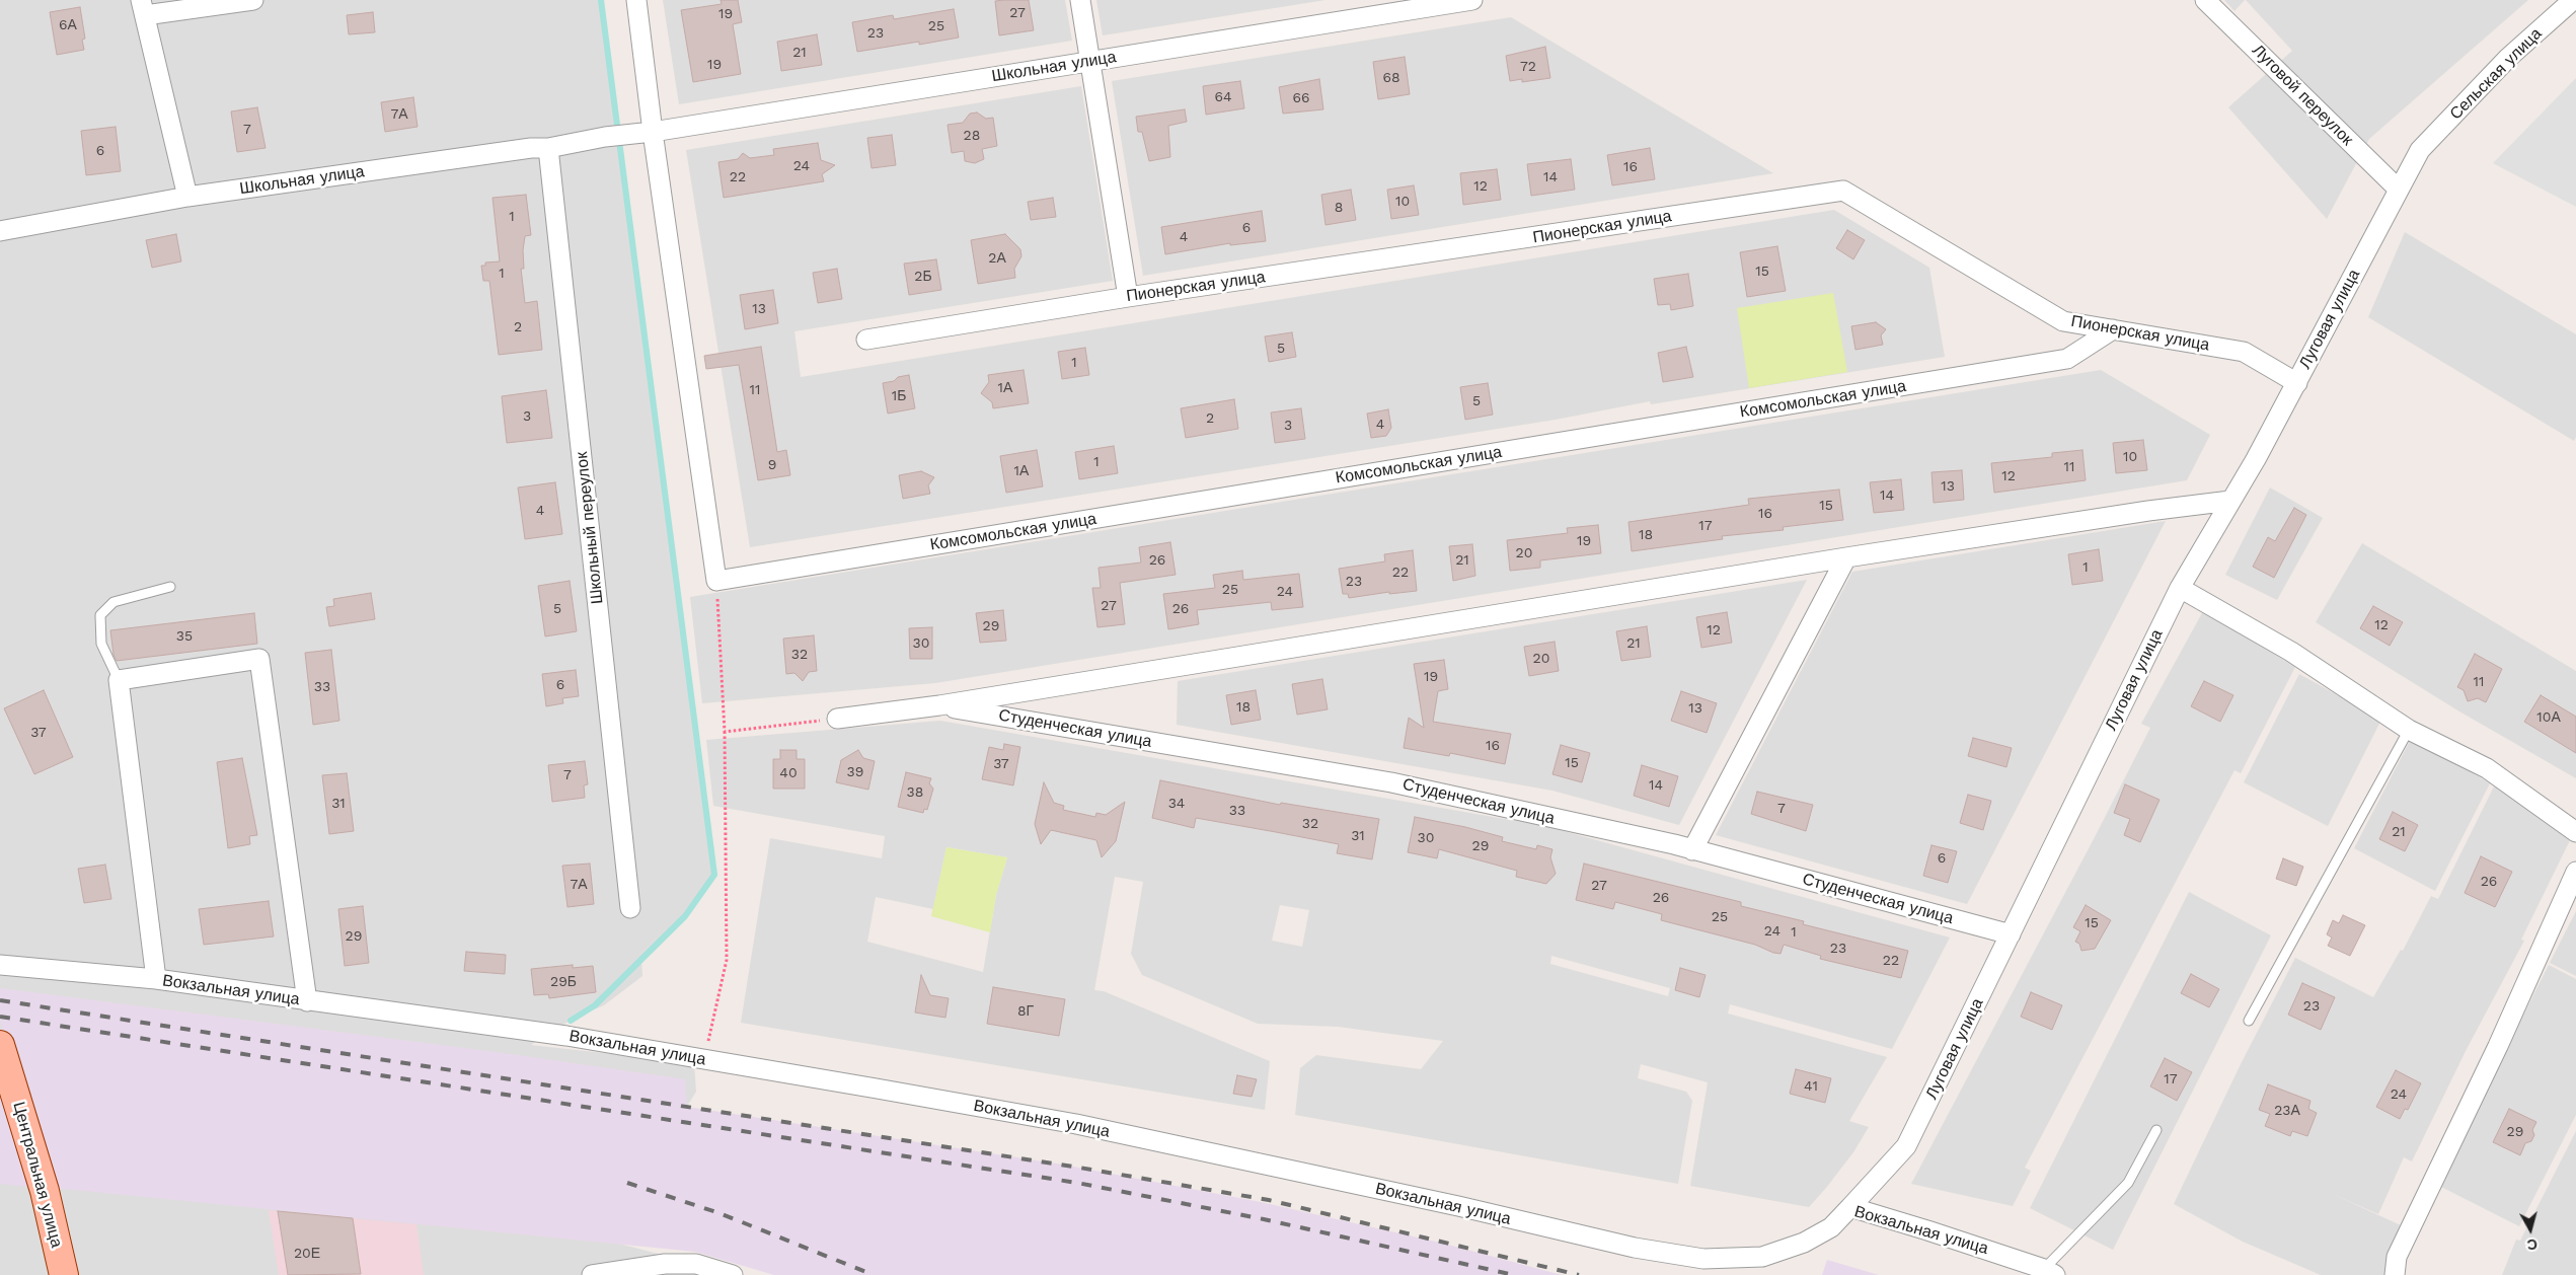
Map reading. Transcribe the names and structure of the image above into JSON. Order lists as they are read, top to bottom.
{
  "streets": {
    "main road": ["Центральная улица"],
    "street": [
      "Школьная улица",
      "Сельская улица",
      "Луговой переулок",
      "Пионерская улица",
      "Луговая улица",
      "Комсомольская улица",
      "Школьный переулок",
      "Студенческая улица",
      "Вокзальная улица"
    ]
  },
  "crossings": [
    ["Школьная улица", "Школьный переулок"],
    ["Сельская улица", "Луговая улица"],
    ["Луговой переулок", "Луговая улица"],
    ["Пионерская улица", "Луговая улица"],
    ["Пионерская улица", "Комсомольская улица"],
    ["Луговая улица", "Студенческая улица"],
    ["Луговая улица", "Вокзальная улица"]
  ],
  "house_numbers": [
    "27",
    "19",
    "6А",
    "25",
    "23",
    "21",
    "19",
    "72",
    "68",
    "64",
    "66",
    "7А",
    "7",
    "28",
    "6",
    "24",
    "16",
    "22",
    "14",
    "12",
    "10",
    "8",
    "1",
    "6",
    "4",
    "2А",
    "15",
    "1",
    "2Б",
    "13",
    "2",
    "5",
    "1",
    "1А",
    "11",
    "1Б",
    "5",
    "3",
    "2",
    "4",
    "3",
    "10",
    "1",
    "9",
    "11",
    "1А",
    "12",
    "13",
    "14",
    "15",
    "4",
    "16",
    "17",
    "18",
    "19",
    "20",
    "26",
    "21",
    "1",
    "22",
    "23",
    "25",
    "24",
    "27",
    "5",
    "26",
    "12",
    "29",
    "12",
    "35",
    "30",
    "21",
    "32",
    "20",
    "19",
    "11",
    "6",
    "33",
    "18",
    "13",
    "10А",
    "37",
    "16",
    "15",
    "37",
    "39",
    "40",
    "7",
    "14",
    "38",
    "31",
    "34",
    "7",
    "33",
    "32",
    "21",
    "31",
    "30",
    "29",
    "6",
    "26",
    "7А",
    "27",
    "26",
    "25",
    "15",
    "24",
    "1",
    "29",
    "23",
    "22",
    "29Б",
    "23",
    "8Г",
    "17",
    "41",
    "24",
    "23А",
    "29",
    "20Е"
  ],
  "north": "bottom"
}
